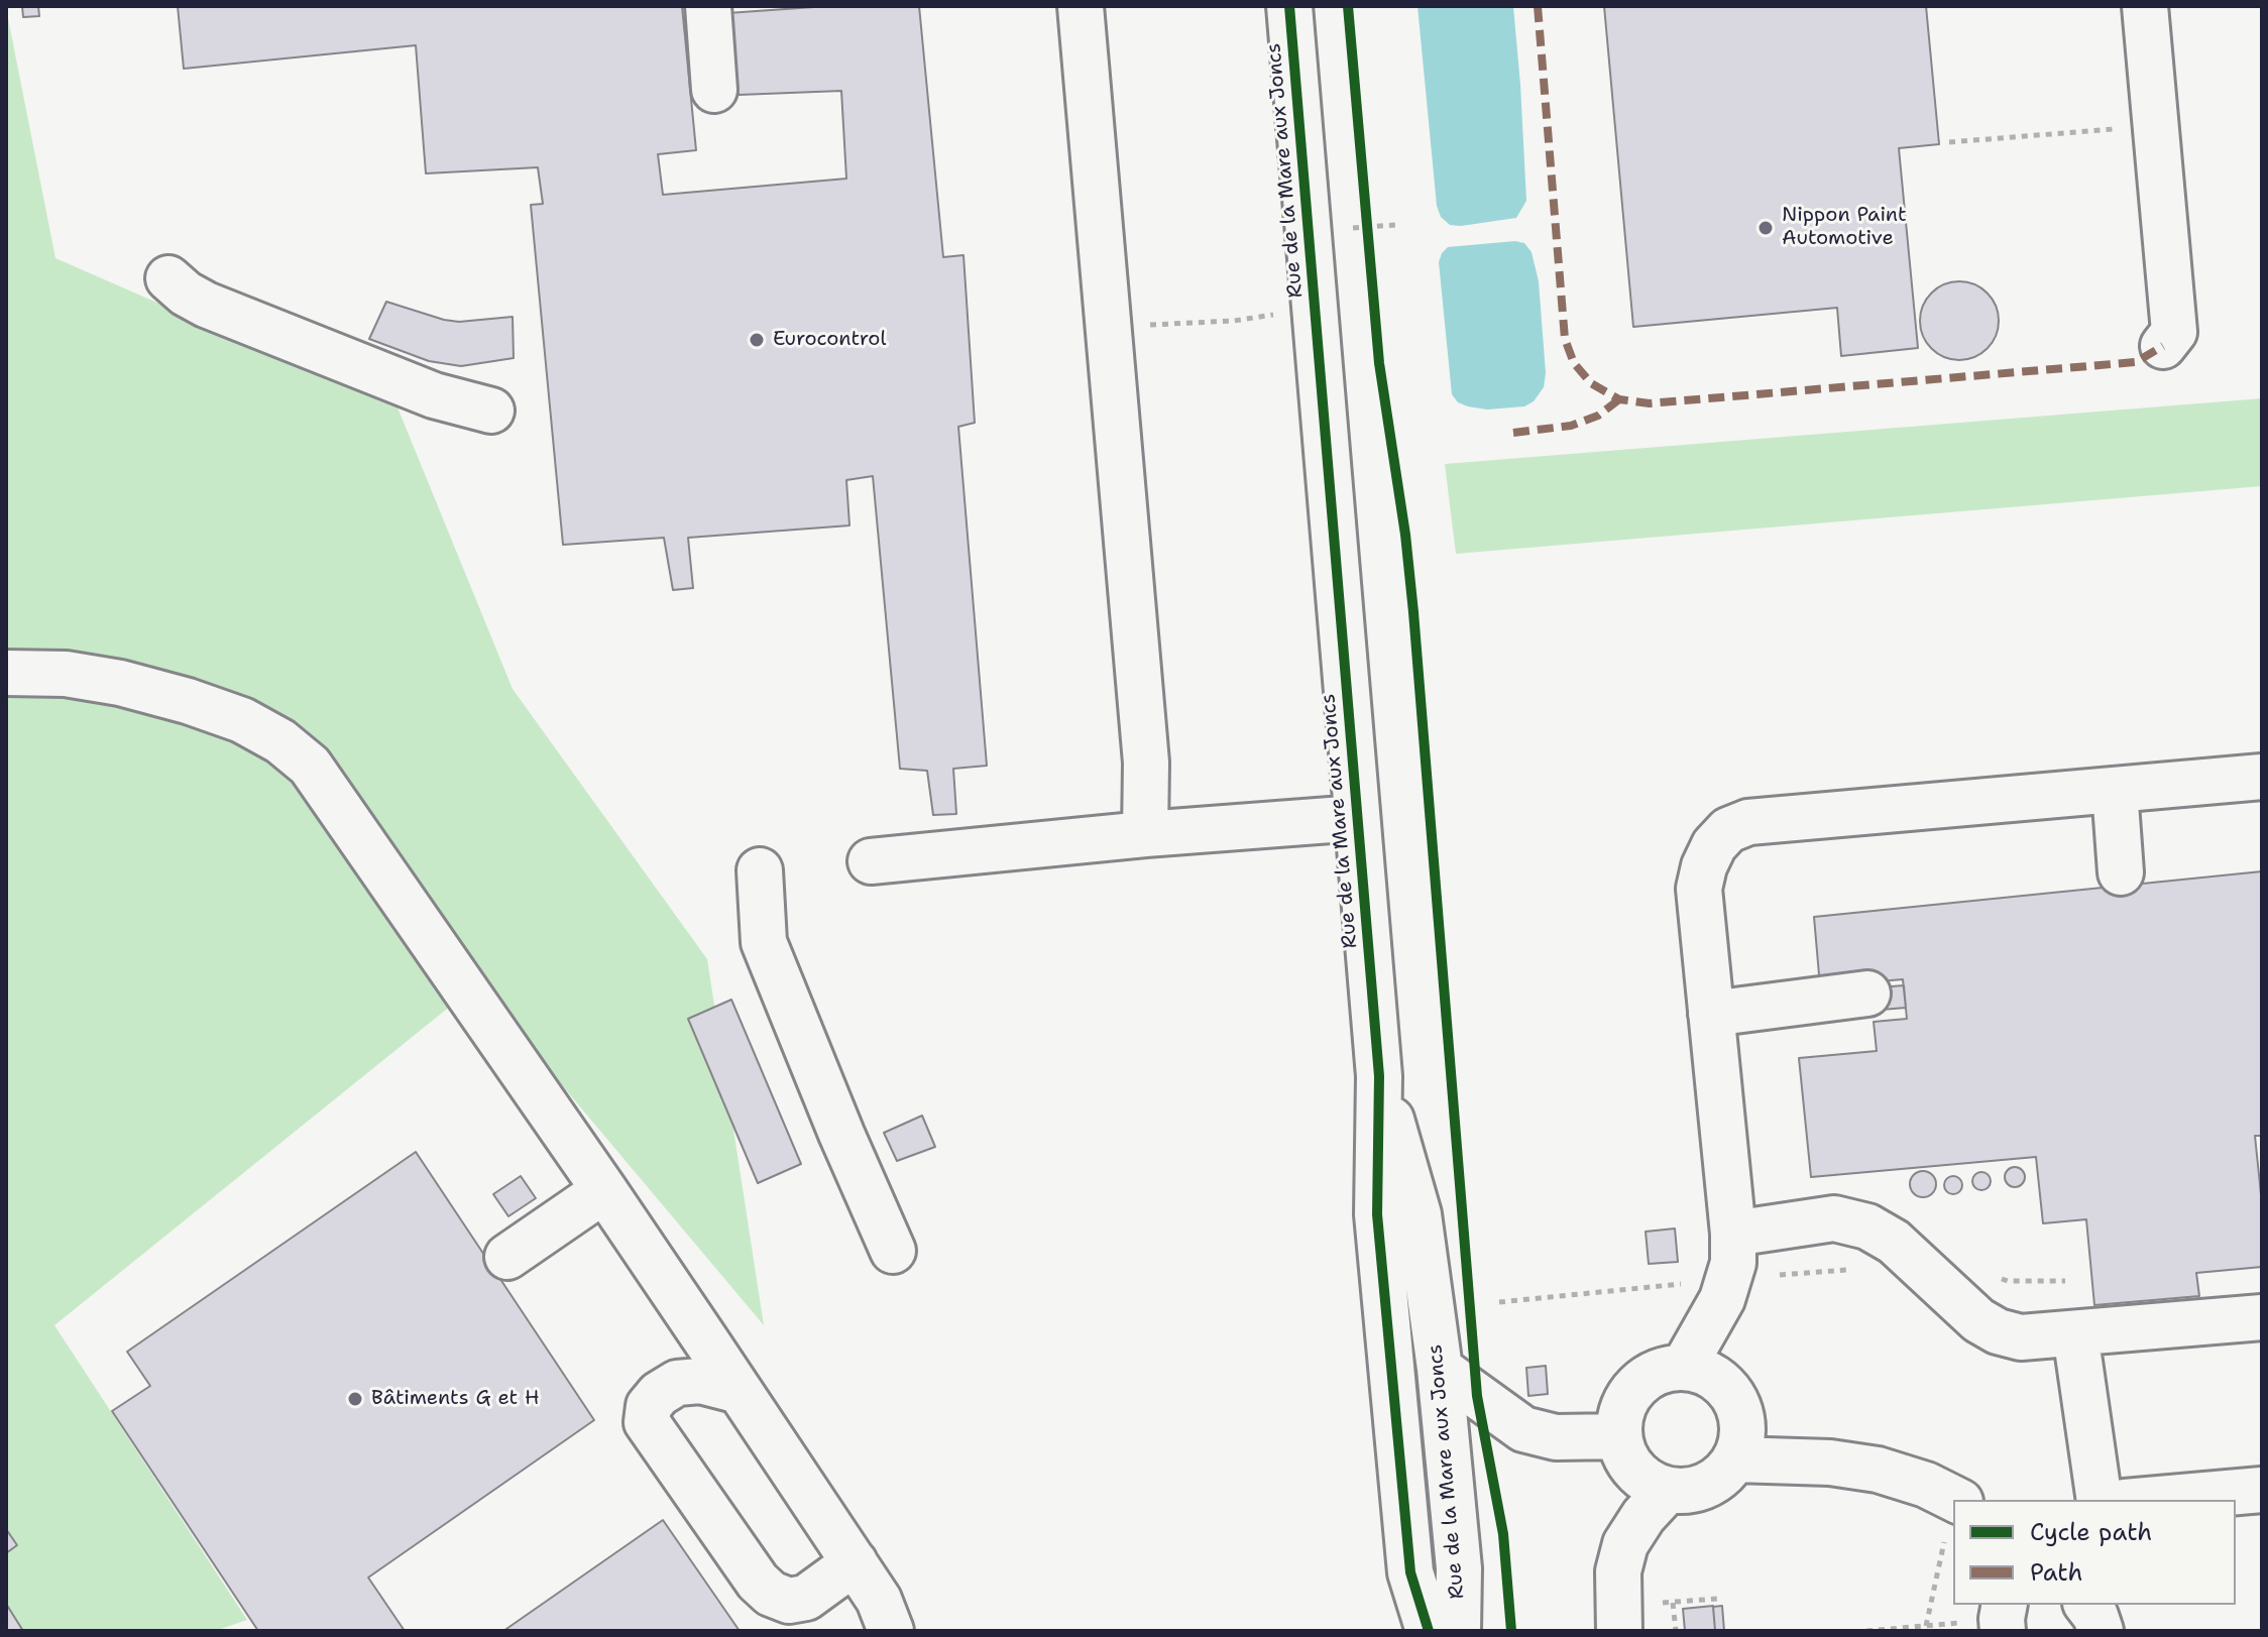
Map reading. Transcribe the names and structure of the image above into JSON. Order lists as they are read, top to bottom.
{
  "streets": {
    "street": ["Rue de la Mare aux Joncs"]
  },
  "places": ["Nippon Paint Automotive", "Eurocontrol", "Bâtiments G et H"],
  "legend": ["Cycle path", "Path"]
}
